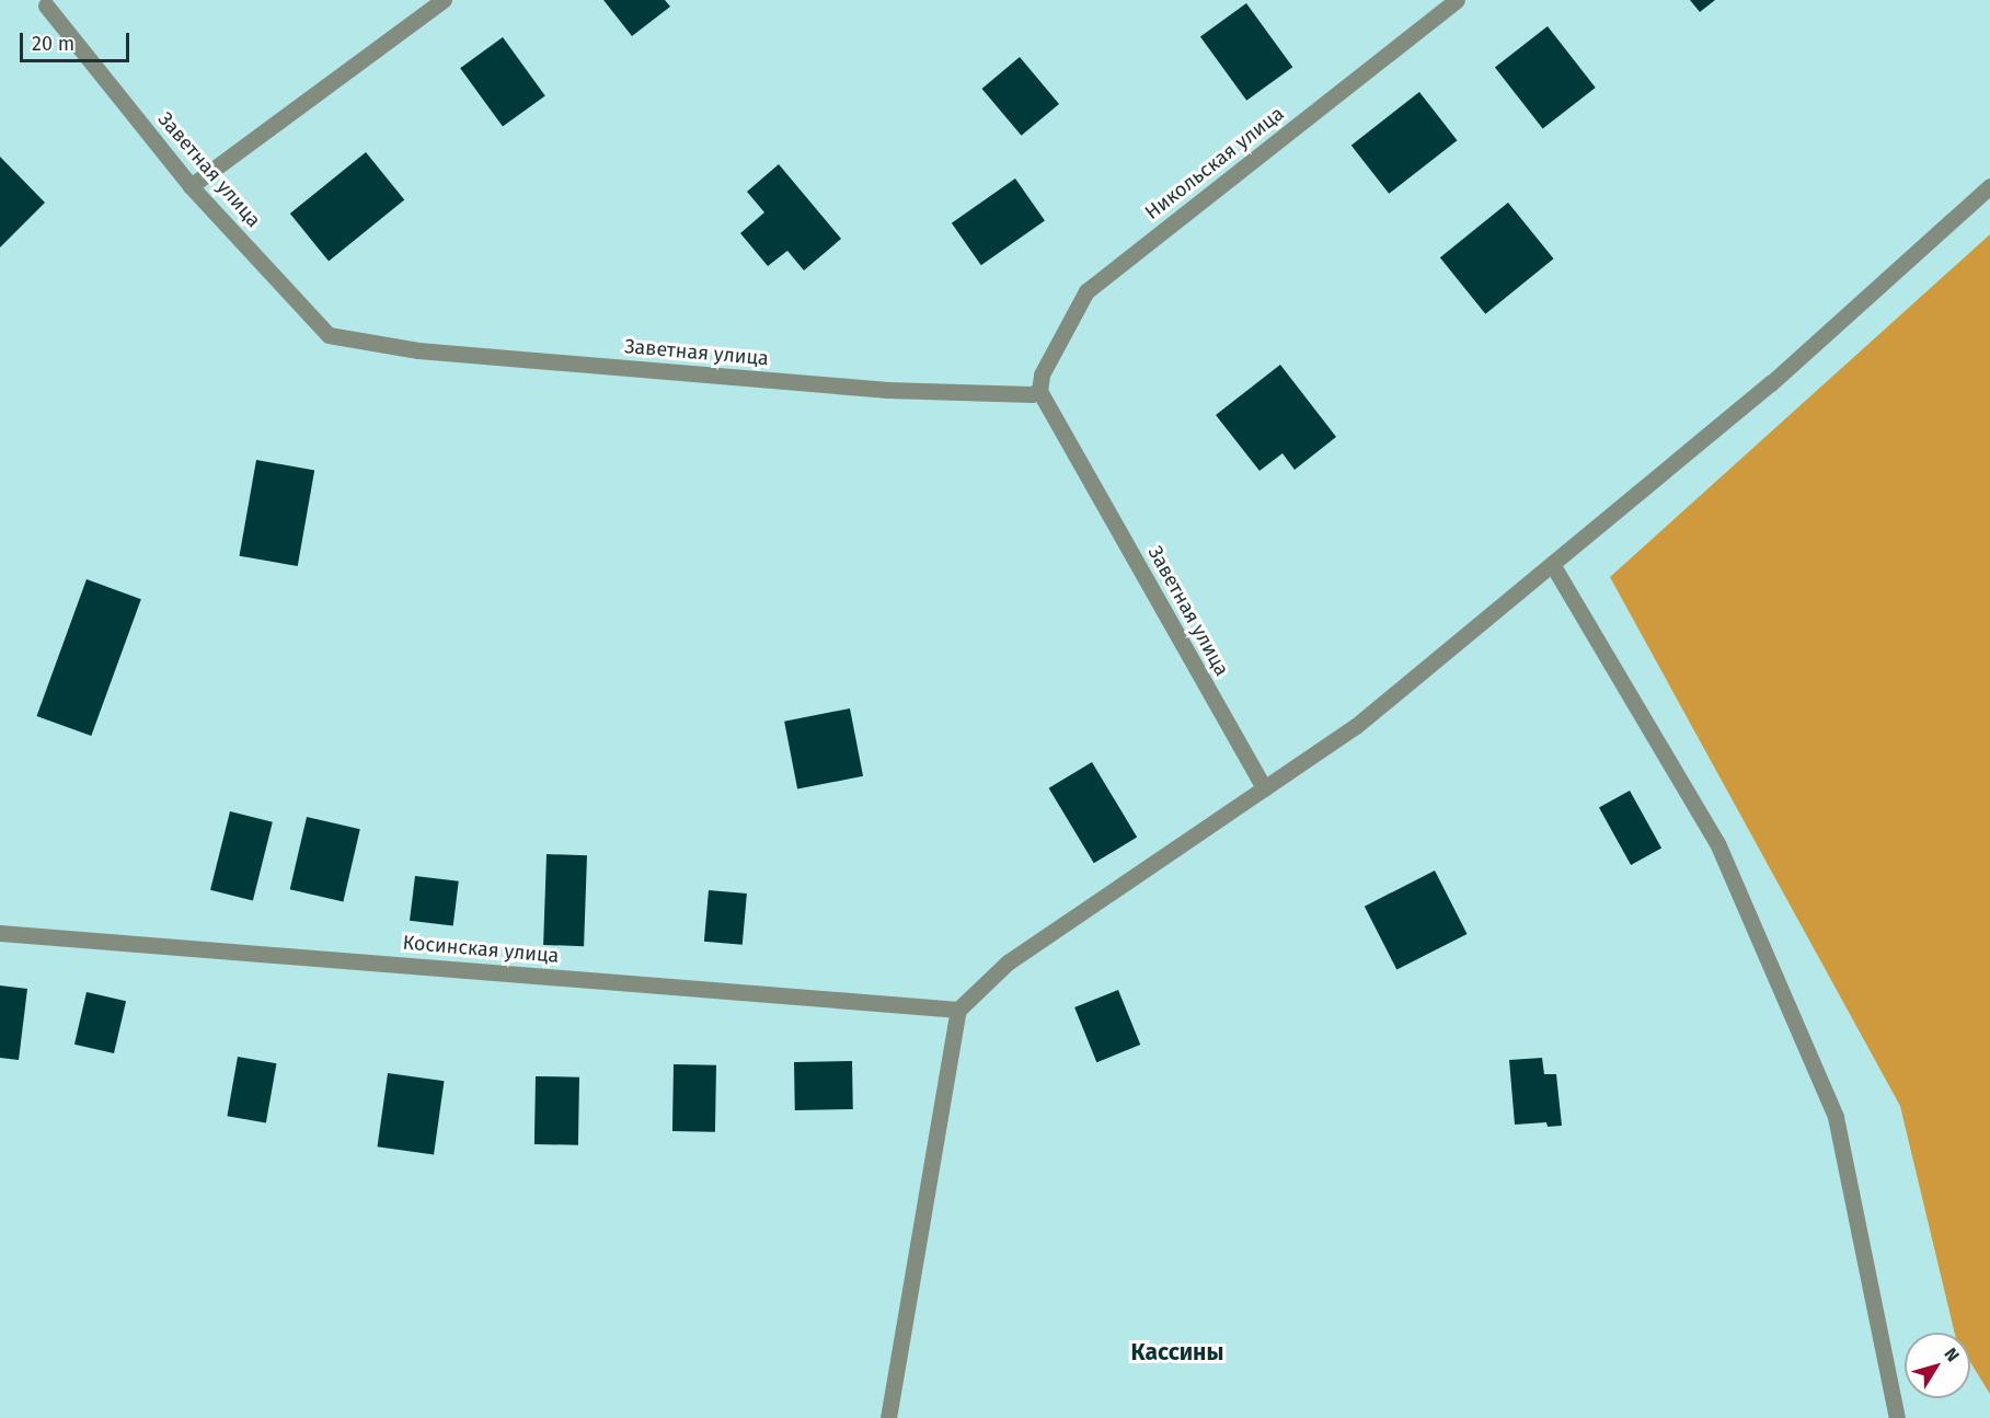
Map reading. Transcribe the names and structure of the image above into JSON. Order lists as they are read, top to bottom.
{
  "streets": {
    "street": ["Никольская улица", "Заветная улица", "Косинская улица"]
  },
  "crossings": [
    ["Никольская улица", "Заветная улица"]
  ],
  "districts": ["Кассины"],
  "scale_bar": "20 m",
  "north": "top right"
}
